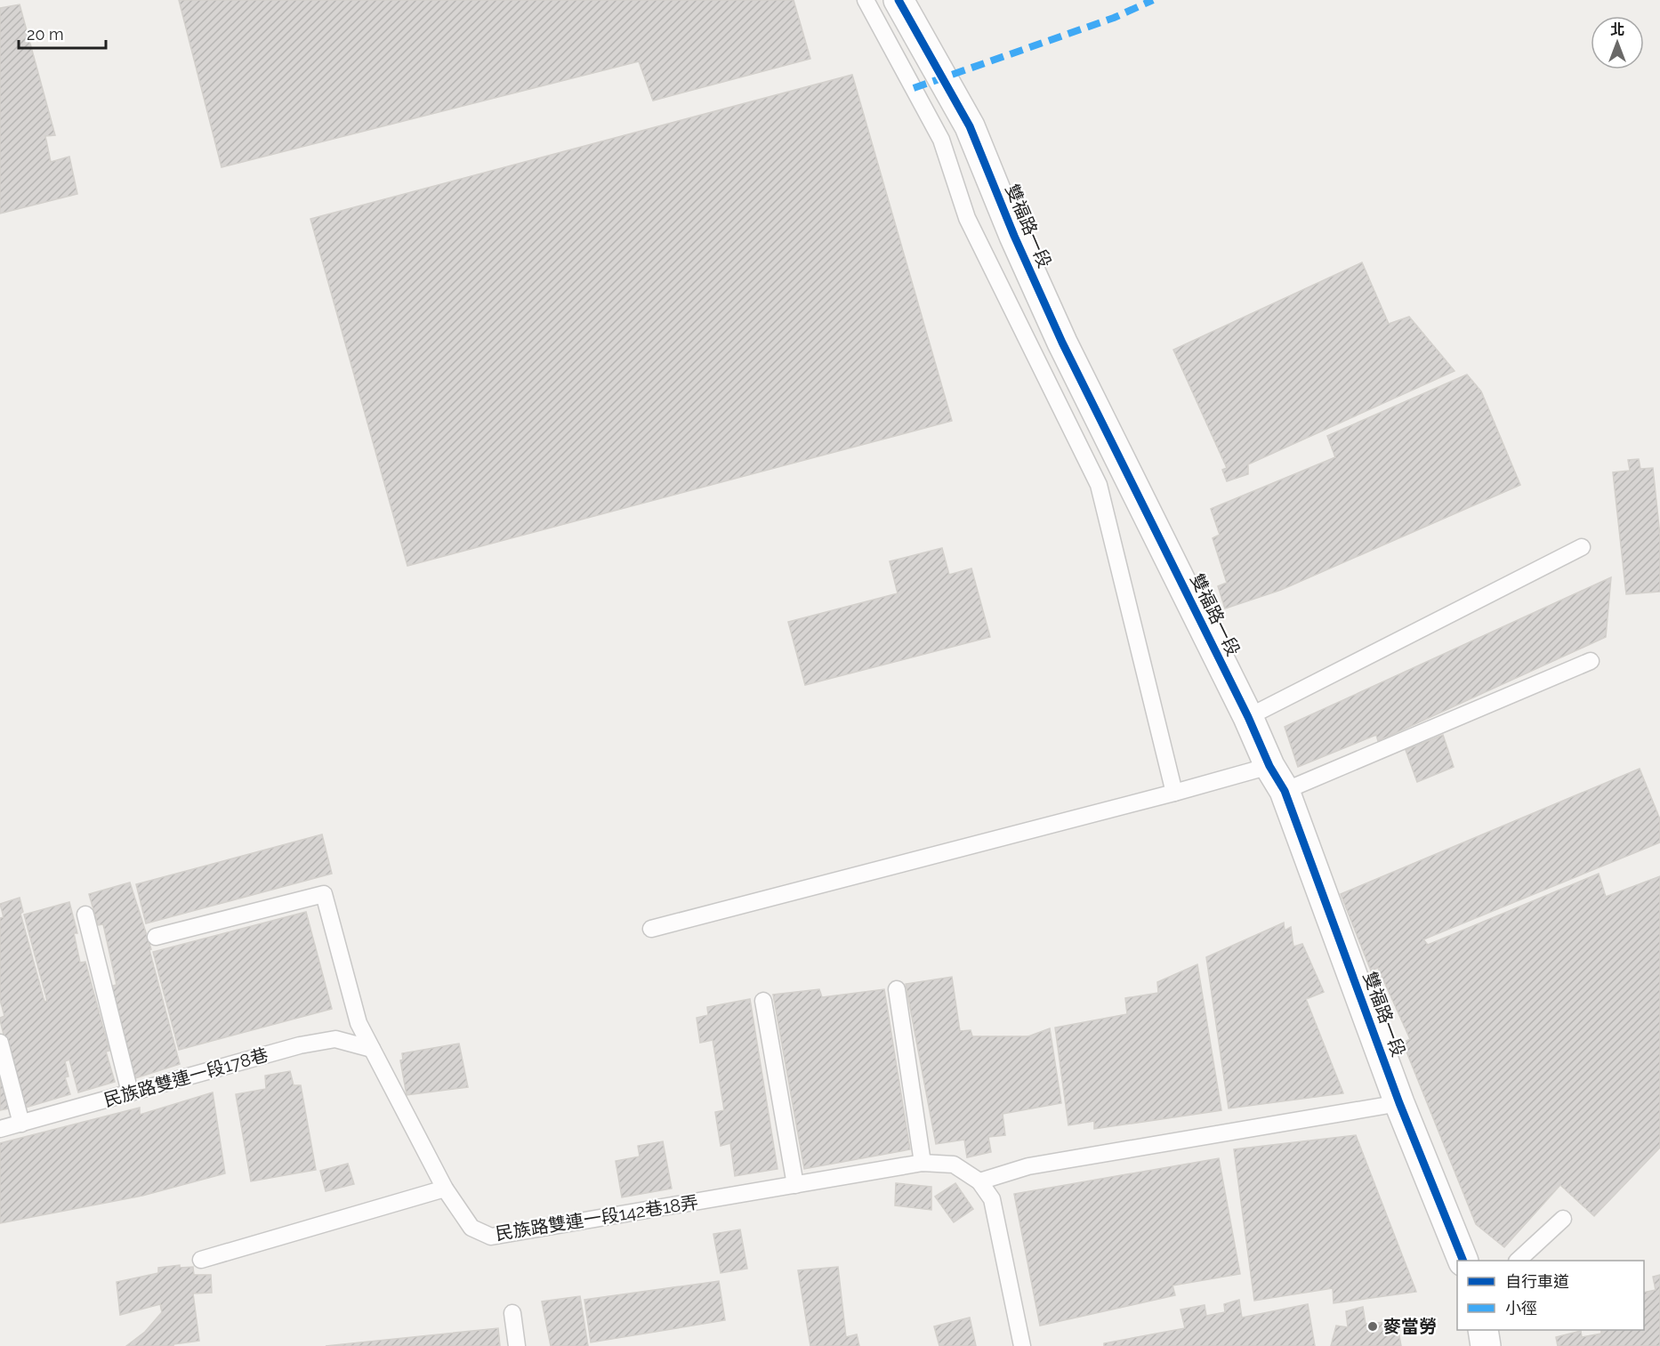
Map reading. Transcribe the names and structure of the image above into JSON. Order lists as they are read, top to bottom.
{
  "streets": {
    "street": ["雙福路一段"],
    "lane": ["民族路雙連一段178巷", "民族路雙連一段142巷18弄"]
  },
  "crossings": [
    ["民族路雙連一段178巷", "民族路雙連一段142巷18弄"]
  ],
  "places": ["麥當勞"],
  "legend": ["自行車道", "小徑"],
  "scale_bar": "20 m",
  "north": "top"
}
